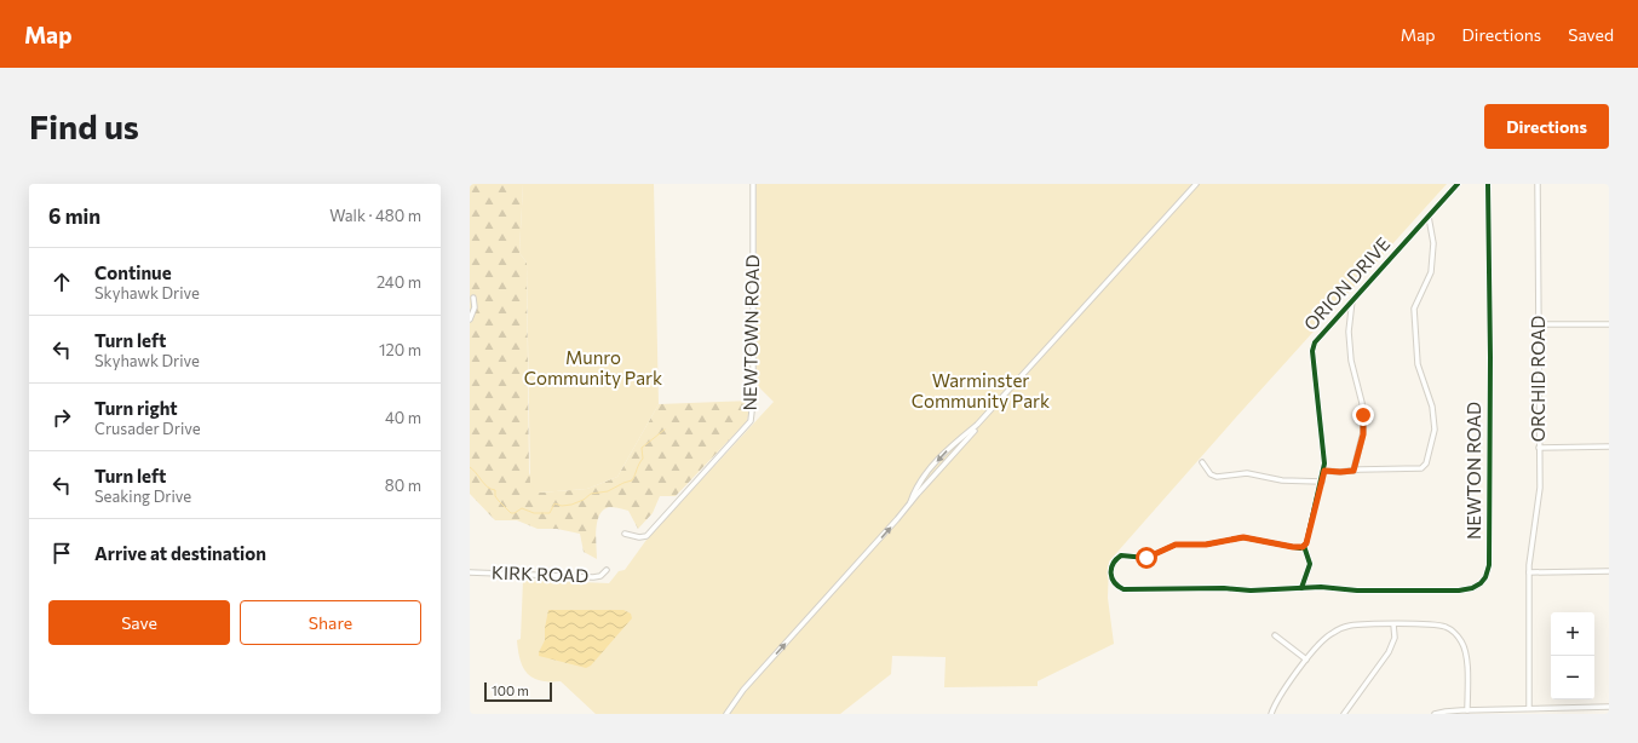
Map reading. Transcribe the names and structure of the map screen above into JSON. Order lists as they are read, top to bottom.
{
  "streets": {
    "street": [
      "ORION DRIVE",
      "NEWTOWN ROAD",
      "ORCHID ROAD",
      "NEWTON ROAD",
      "KIRK ROAD"
    ]
  },
  "crossings": [
    ["ORION DRIVE", "NEWTON ROAD"]
  ],
  "parks": ["Munro Community Park", "Warminster Community Park"],
  "scale_bar": "100 m",
  "page": {
    "header": "Map",
    "nav": ["Map", "Directions", "Saved"],
    "buttons": [
      "Directions",
      ["Save", "Share"]
    ],
    "title": "Find us",
    "heading": ["6 min", "Walk · 480 m"],
    "list": [
      ["Continue", "Skyhawk Drive", "240 m"],
      ["Turn left", "Skyhawk Drive", "120 m"],
      ["Turn right", "Crusader Drive", "40 m"],
      ["Turn left", "Seaking Drive", "80 m"],
      "Arrive at destination"
    ],
    "map_buttons": ["+", "−"],
    "scale": "100 m"
  }
}
